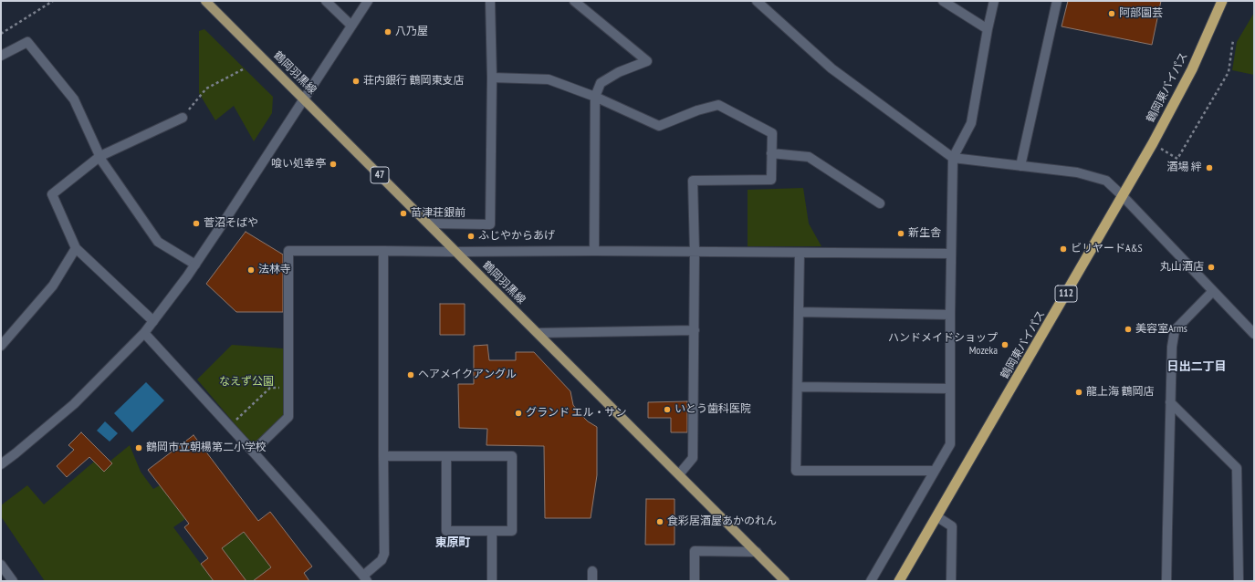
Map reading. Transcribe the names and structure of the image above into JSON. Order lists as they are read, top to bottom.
{
  "streets": {
    "highway": ["鶴岡東バイパス", "112"],
    "main road": ["鶴岡羽黒線", "47"]
  },
  "districts": ["日出二丁目", "東原町"],
  "parks": ["なえず公園"],
  "places": [
    "阿部園芸",
    "八乃屋",
    "荘内銀行 鶴岡東支店",
    "喰い処幸亭",
    "酒場 絆",
    "苗津荘銀前",
    "菅沼そばや",
    "新生舎",
    "ふじやからあげ",
    "ビリヤードA&S",
    "丸山酒店",
    "法林寺",
    "美容室Arms",
    "ハンドメイドショップ Mozeka",
    "ヘアメイクアングル",
    "龍上海 鶴岡店",
    "いとう歯科医院",
    "グランド エル・サン",
    "鶴岡市立朝楊第二小学校",
    "食彩居酒屋あかのれん"
  ]
}
